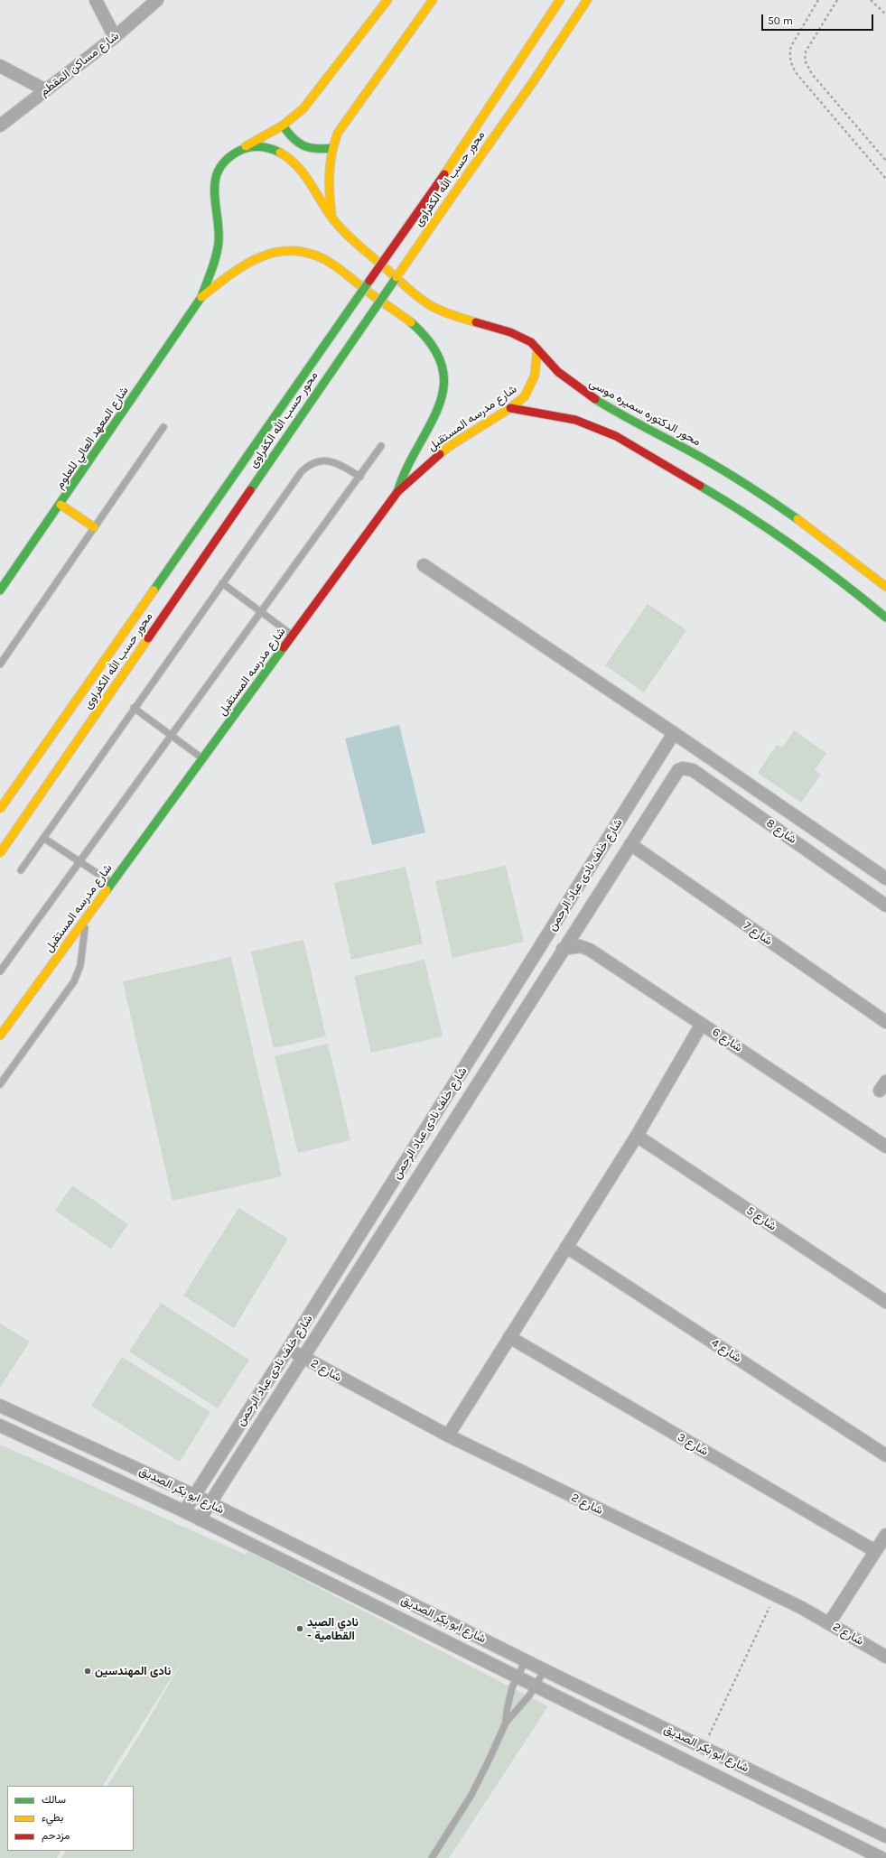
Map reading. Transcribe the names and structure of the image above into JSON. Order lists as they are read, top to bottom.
{
  "streets": {
    "main road": [
      "محور حسب الله الكفراوى",
      "محور الدكتوره سميره موسى",
      "شارع مدرسه المستقبل",
      "شارع المعهد العالي للعلوم"
    ],
    "street": [
      "شارع مساكن المقطم",
      "شارع 8",
      "شارع خلف نادى عباد الرحمن",
      "شارع 7",
      "شارع 6",
      "شارع 5",
      "شارع 4",
      "شارع 2",
      "شارع 3",
      "شارع ابو بكر الصديق"
    ]
  },
  "crossings": [
    ["محور الدكتوره سميره موسى", "شارع مدرسه المستقبل"],
    ["شارع 8", "شارع خلف نادى عباد الرحمن"],
    ["شارع خلف نادى عباد الرحمن", "شارع 7"],
    ["شارع خلف نادى عباد الرحمن", "شارع 6"],
    ["شارع خلف نادى عباد الرحمن", "شارع 2"],
    ["شارع خلف نادى عباد الرحمن", "شارع ابو بكر الصديق"]
  ],
  "places": ["نادي الصيد - القطامية", "نادى المهندسين"],
  "legend": ["سالك", "بطيء", "مزدحم"],
  "scale_bar": "50 m"
}
